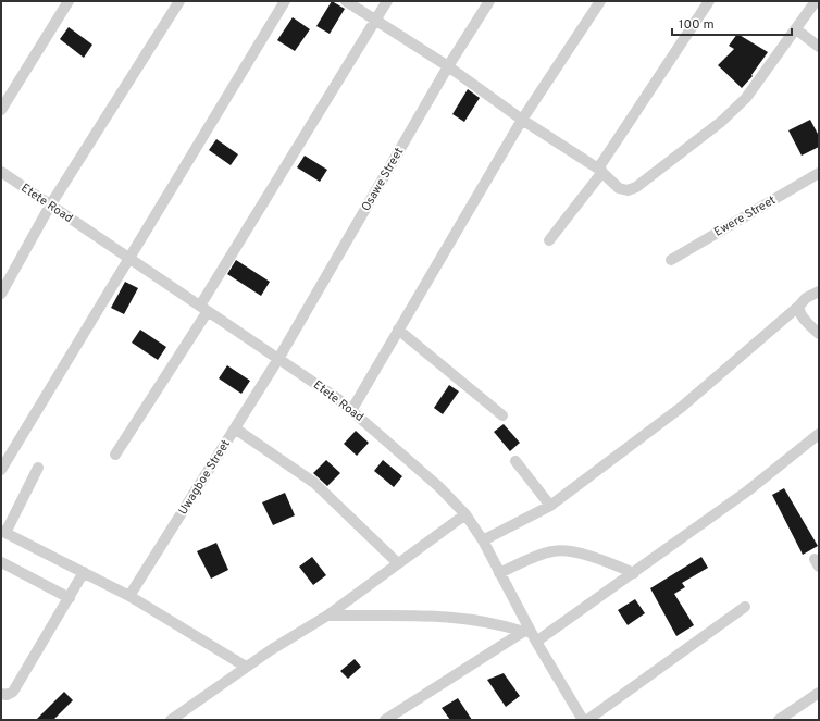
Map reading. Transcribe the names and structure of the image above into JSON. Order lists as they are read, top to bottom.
{
  "streets": {
    "street": [
      "Osawe Street",
      "Etete Road",
      "Ewere Street",
      "Uwagboe Street"
    ]
  },
  "crossings": [
    ["Osawe Street", "Etete Road"],
    ["Osawe Street", "Uwagboe Street"],
    ["Etete Road", "Uwagboe Street"]
  ],
  "scale_bar": "100 m"
}
